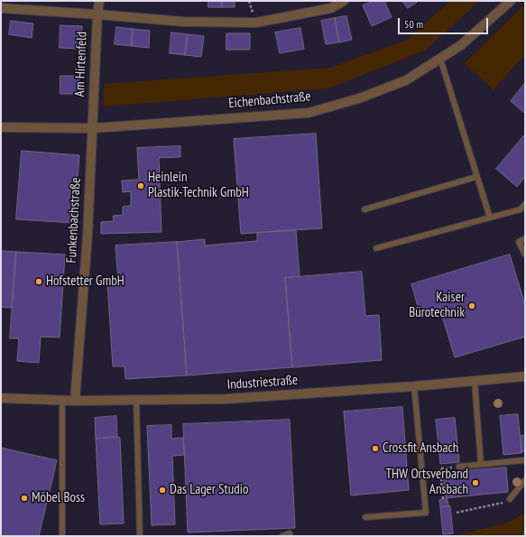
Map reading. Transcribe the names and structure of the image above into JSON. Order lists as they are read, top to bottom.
{
  "streets": {
    "street": [
      "Am Hirtenfeld",
      "Eichenbachstraße",
      "Funkenbachstraße",
      "Industriestraße"
    ]
  },
  "crossings": [
    ["Am Hirtenfeld", "Eichenbachstraße"],
    ["Am Hirtenfeld", "Funkenbachstraße"],
    ["Eichenbachstraße", "Funkenbachstraße"],
    ["Funkenbachstraße", "Industriestraße"]
  ],
  "places": [
    "Heinlein Plastik-Technik GmbH",
    "Hofstetter GmbH",
    "Kaiser Bürotechnik",
    "Crossfit Ansbach",
    "THW Ortsverband Ansbach",
    "Das Lager Studio",
    "Möbel Boss"
  ],
  "scale_bar": "50 m"
}
